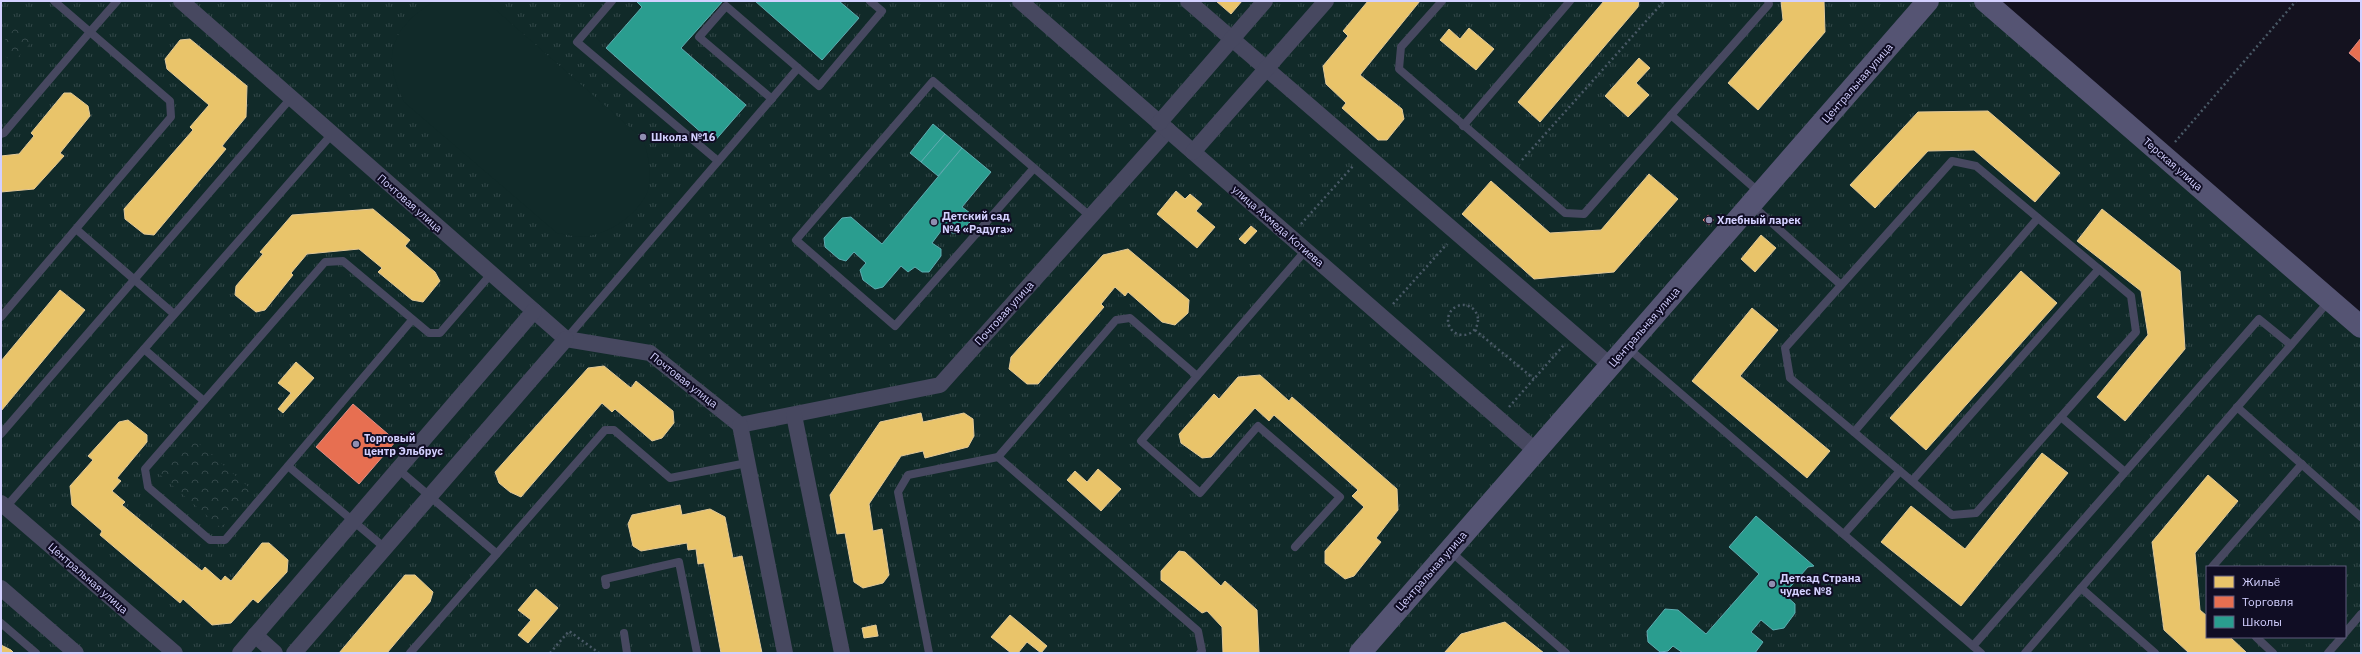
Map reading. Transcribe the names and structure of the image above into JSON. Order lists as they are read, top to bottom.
{
  "streets": {
    "street": [
      "Центральная улица",
      "Терская улица",
      "Почтовая улица",
      "улица Ахмеда Котиева"
    ]
  },
  "crossings": [
    ["Центральная улица", "улица Ахмеда Котиева"],
    ["Почтовая улица", "улица Ахмеда Котиева"]
  ],
  "places": [
    "Школа №16",
    "Хлебный ларек",
    "Детский сад №4 «Радуга»",
    "Торговый центр Эльбрус",
    "Детсад Страна чудес №8"
  ],
  "legend": ["Жильё", "Торговля", "Школы"]
}
